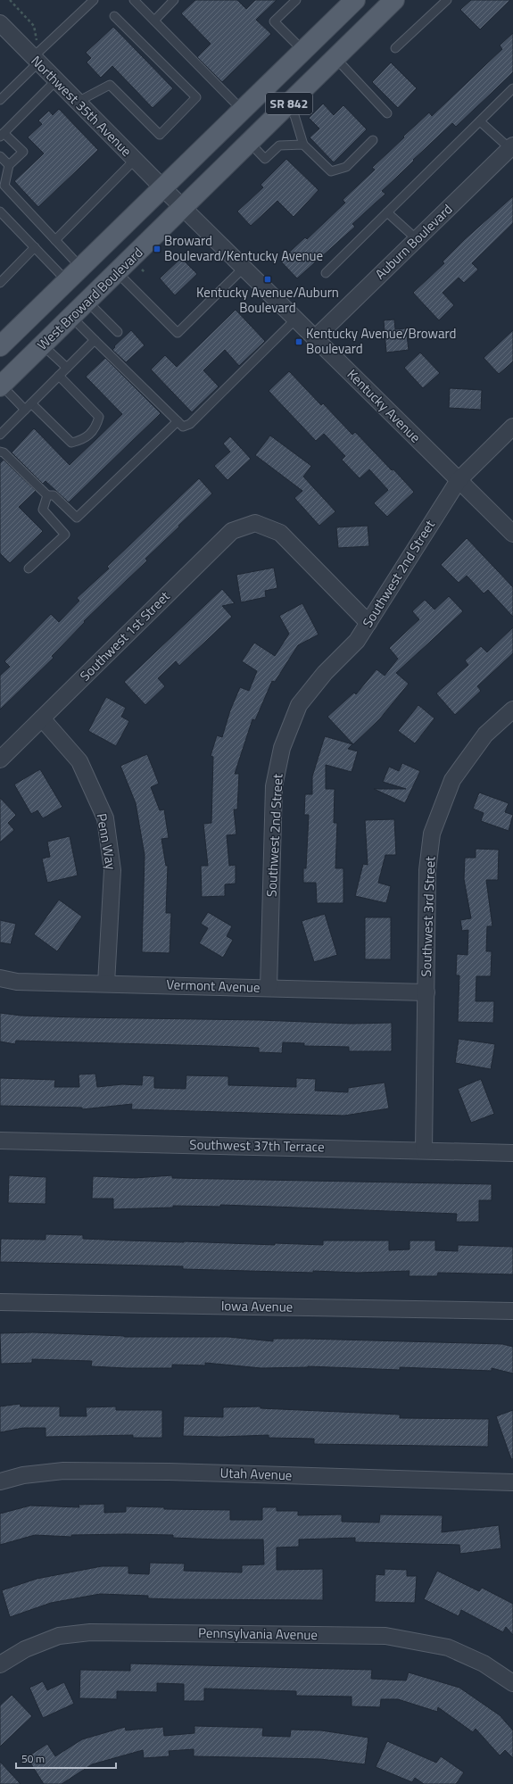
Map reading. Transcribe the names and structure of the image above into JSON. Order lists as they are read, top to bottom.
{
  "streets": {
    "main road": ["SR 842", "West Broward Boulevard"],
    "street": [
      "Northwest 35th Avenue",
      "Auburn Boulevard",
      "Kentucky Avenue",
      "Southwest 2nd Street",
      "Southwest 1st Street",
      "Penn Way",
      "Southwest 3rd Street",
      "Vermont Avenue",
      "Southwest 37th Terrace",
      "Iowa Avenue",
      "Utah Avenue",
      "Pennsylvania Avenue"
    ]
  },
  "crossings": [
    ["SR 842", "Northwest 35th Avenue"],
    ["SR 842", "Kentucky Avenue"],
    ["Northwest 35th Avenue", "Kentucky Avenue"],
    ["Auburn Boulevard", "Kentucky Avenue"],
    ["West Broward Boulevard", "Kentucky Avenue"],
    ["Kentucky Avenue", "Southwest 2nd Street"],
    ["Southwest 2nd Street", "Southwest 1st Street"],
    ["Southwest 2nd Street", "Vermont Avenue"],
    ["Southwest 1st Street", "Penn Way"],
    ["Penn Way", "Vermont Avenue"],
    ["Southwest 3rd Street", "Vermont Avenue"],
    ["Southwest 3rd Street", "Southwest 37th Terrace"]
  ],
  "places": {
    "transit": ["Broward Boulevard/Kentucky Avenue", "Kentucky Avenue/Auburn Boulevard", "Kentucky Avenue/Broward Boulevard"]
  },
  "scale_bar": "50 m"
}
